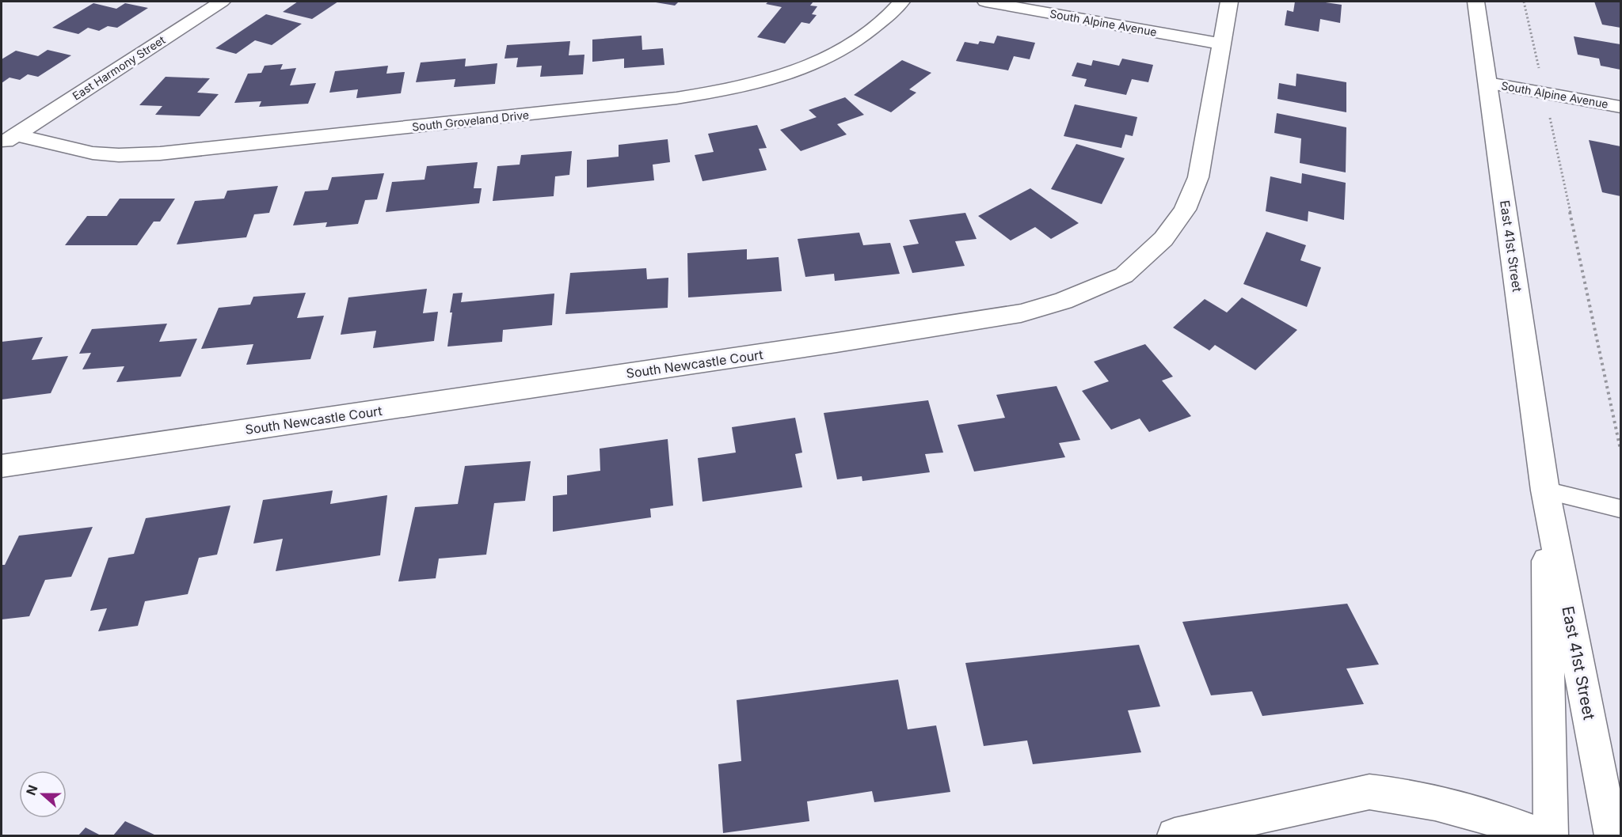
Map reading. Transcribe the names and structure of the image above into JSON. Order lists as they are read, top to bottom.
{
  "streets": {
    "street": [
      "South Alpine Avenue",
      "East Harmony Street",
      "South Groveland Drive",
      "East 41st Street",
      "South Newcastle Court"
    ]
  },
  "crossings": [
    ["South Alpine Avenue", "East 41st Street"],
    ["South Alpine Avenue", "South Newcastle Court"],
    ["East Harmony Street", "South Groveland Drive"]
  ],
  "north": "left"
}
